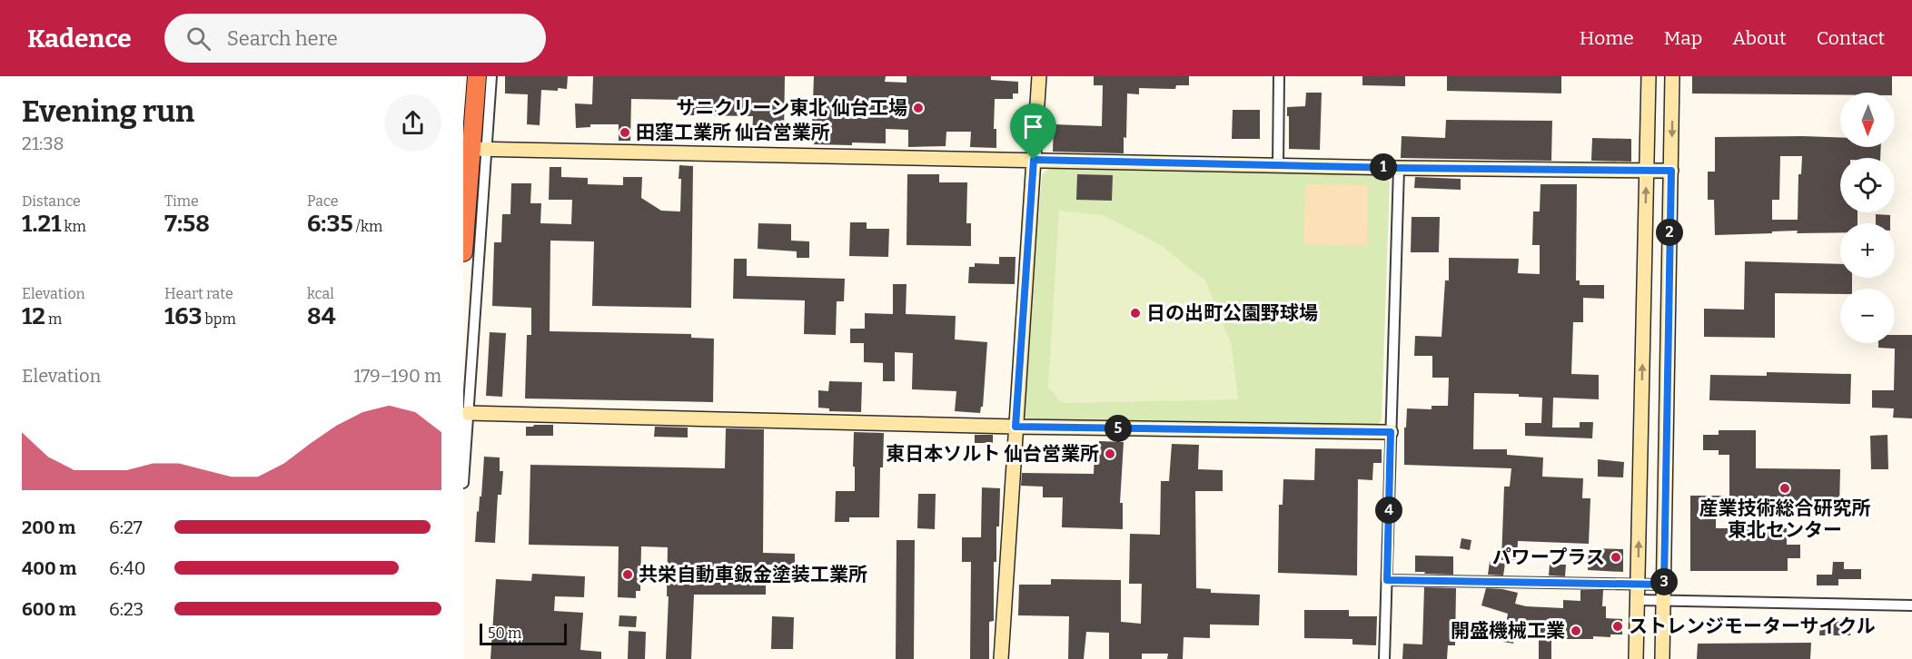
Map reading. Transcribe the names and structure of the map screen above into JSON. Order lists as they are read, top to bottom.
{
  "places": [
    "サニクリーン東北 仙台工場",
    "田窪工業所 仙台営業所",
    "日の出町公園野球場",
    "東日本ソルト 仙台営業所",
    "産業技術総合研究所 東北センター",
    "パワープラス",
    "共栄自動車鈑金塗装工業所",
    "ストレンジモーターサイクル",
    "開盛機械工業"
  ],
  "scale_bar": "50 m",
  "north": "bottom",
  "page": {
    "header": "Kadence",
    "search": "Search here",
    "nav": [
      "Home",
      "Map",
      "About",
      "Contact"
    ],
    "heading": ["Evening run", "21:38"],
    "map_buttons": ["+", "−"],
    "pins": [
      "1",
      "2",
      "5",
      "4",
      "3"
    ],
    "stats": [
      ["Distance", "1.21 km"],
      ["Time", "7:58"],
      ["Pace", "6:35 /km"],
      ["Elevation", "12 m"],
      ["Heart rate", "163 bpm"],
      ["kcal", "84"]
    ],
    "chart": ["Elevation", "179–190 m"],
    "list": [
      {
        "name": "200 m",
        "note": "6:27"
      },
      {
        "name": "400 m",
        "note": "6:40"
      },
      {
        "name": "600 m",
        "note": "6:23"
      }
    ],
    "scale": "50 m"
  }
}
